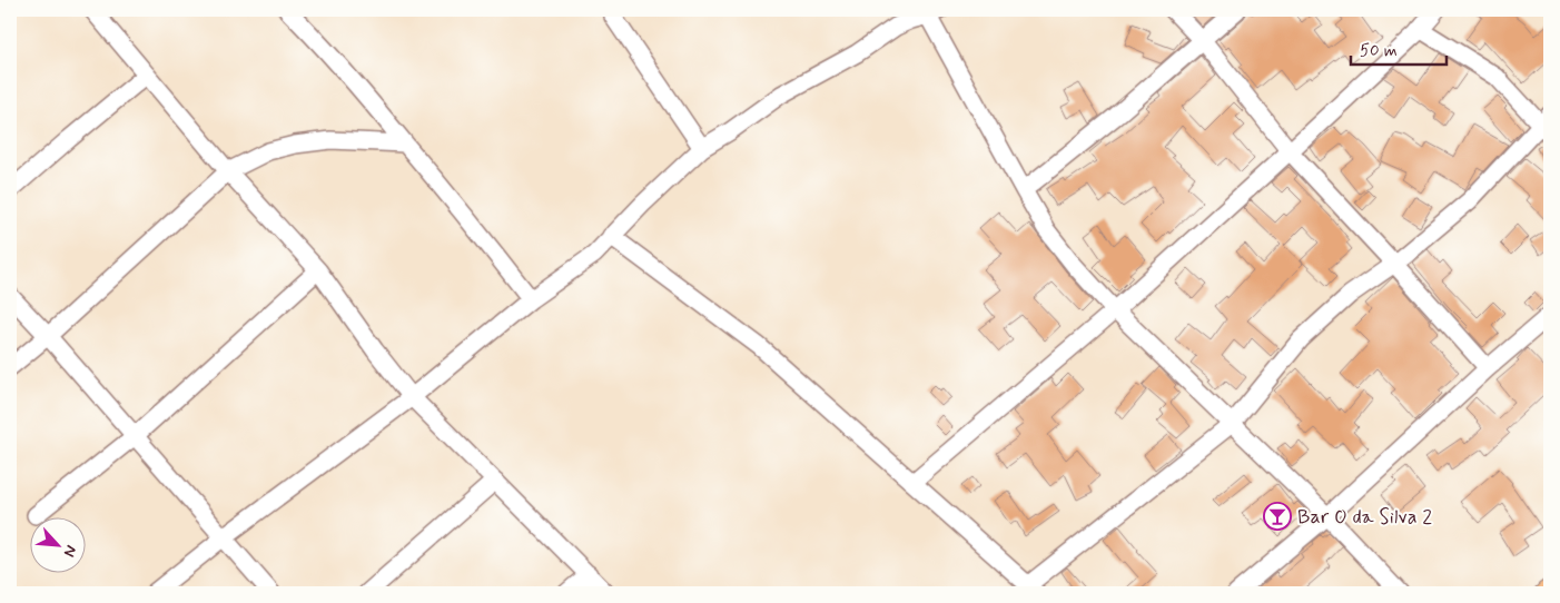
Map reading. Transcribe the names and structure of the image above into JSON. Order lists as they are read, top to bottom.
{
  "places": {
    "bar": ["Bar O da Silva 2"]
  },
  "scale_bar": "50 m",
  "north": "bottom right"
}
